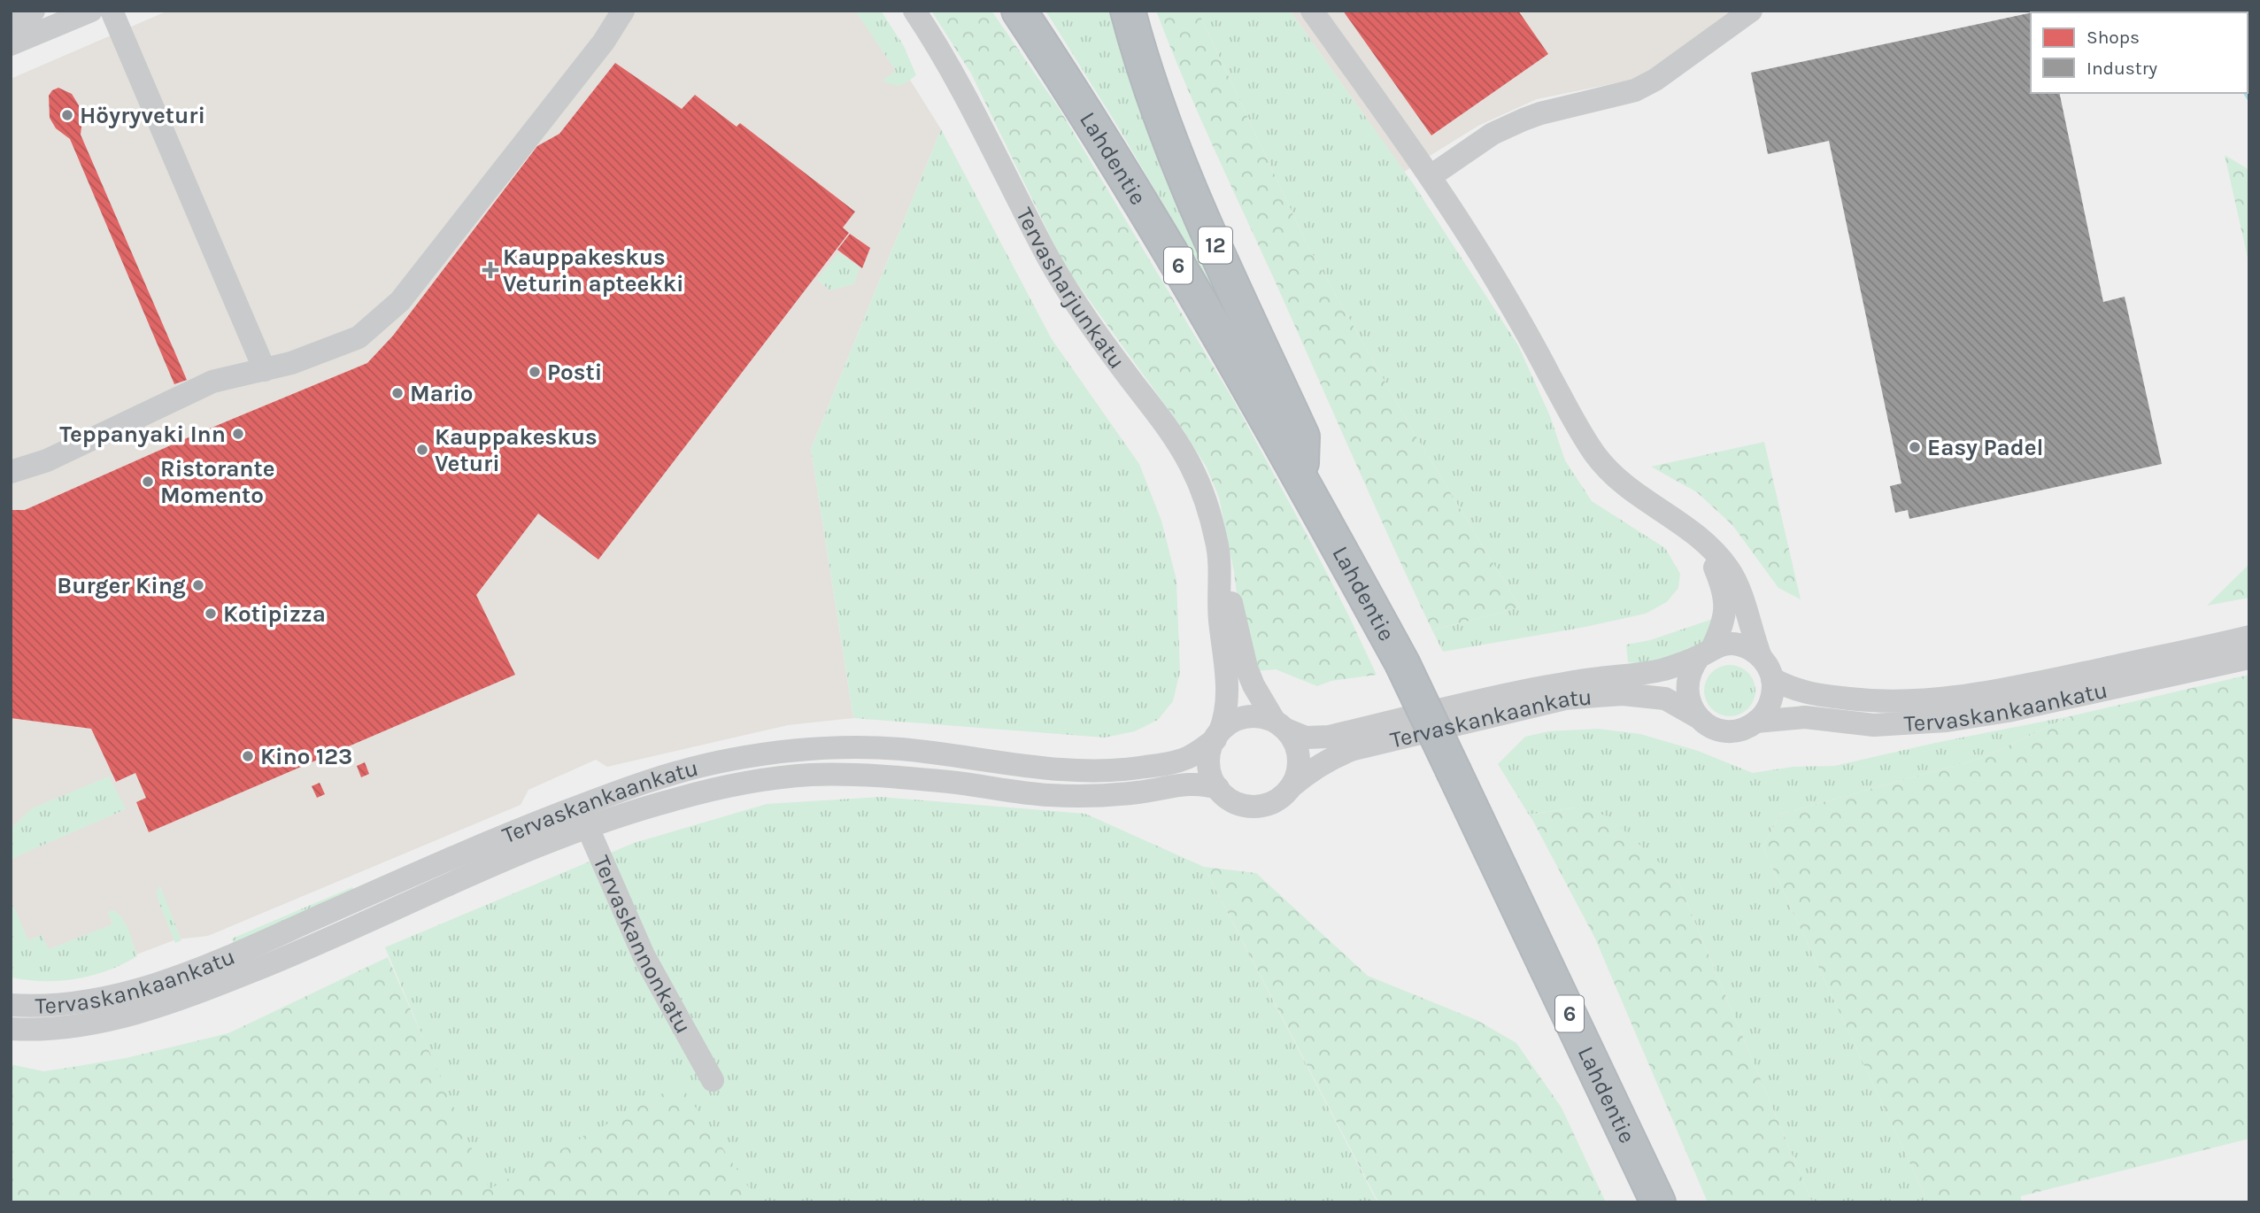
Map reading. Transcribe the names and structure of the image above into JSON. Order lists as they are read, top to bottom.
{
  "streets": {
    "highway": ["Lahdentie", "12", "6"],
    "street": ["Tervasharjunkatu", "Tervaskankaankatu", "Tervaskannonkatu"]
  },
  "crossings": [
    ["Lahdentie", "12"],
    ["Tervasharjunkatu", "Tervaskankaankatu"],
    ["Tervaskankaankatu", "Tervaskannonkatu"]
  ],
  "places": {
    "other": [
      "Höyryveturi",
      "Posti",
      "Mario",
      "Teppanyaki Inn",
      "Easy Padel",
      "Kauppakeskus Veturi",
      "Ristorante Momento",
      "Burger King",
      "Kotipizza",
      "Kino 123"
    ],
    "health": ["Kauppakeskus Veturin apteekki"]
  },
  "legend": ["Shops", "Industry"]
}
